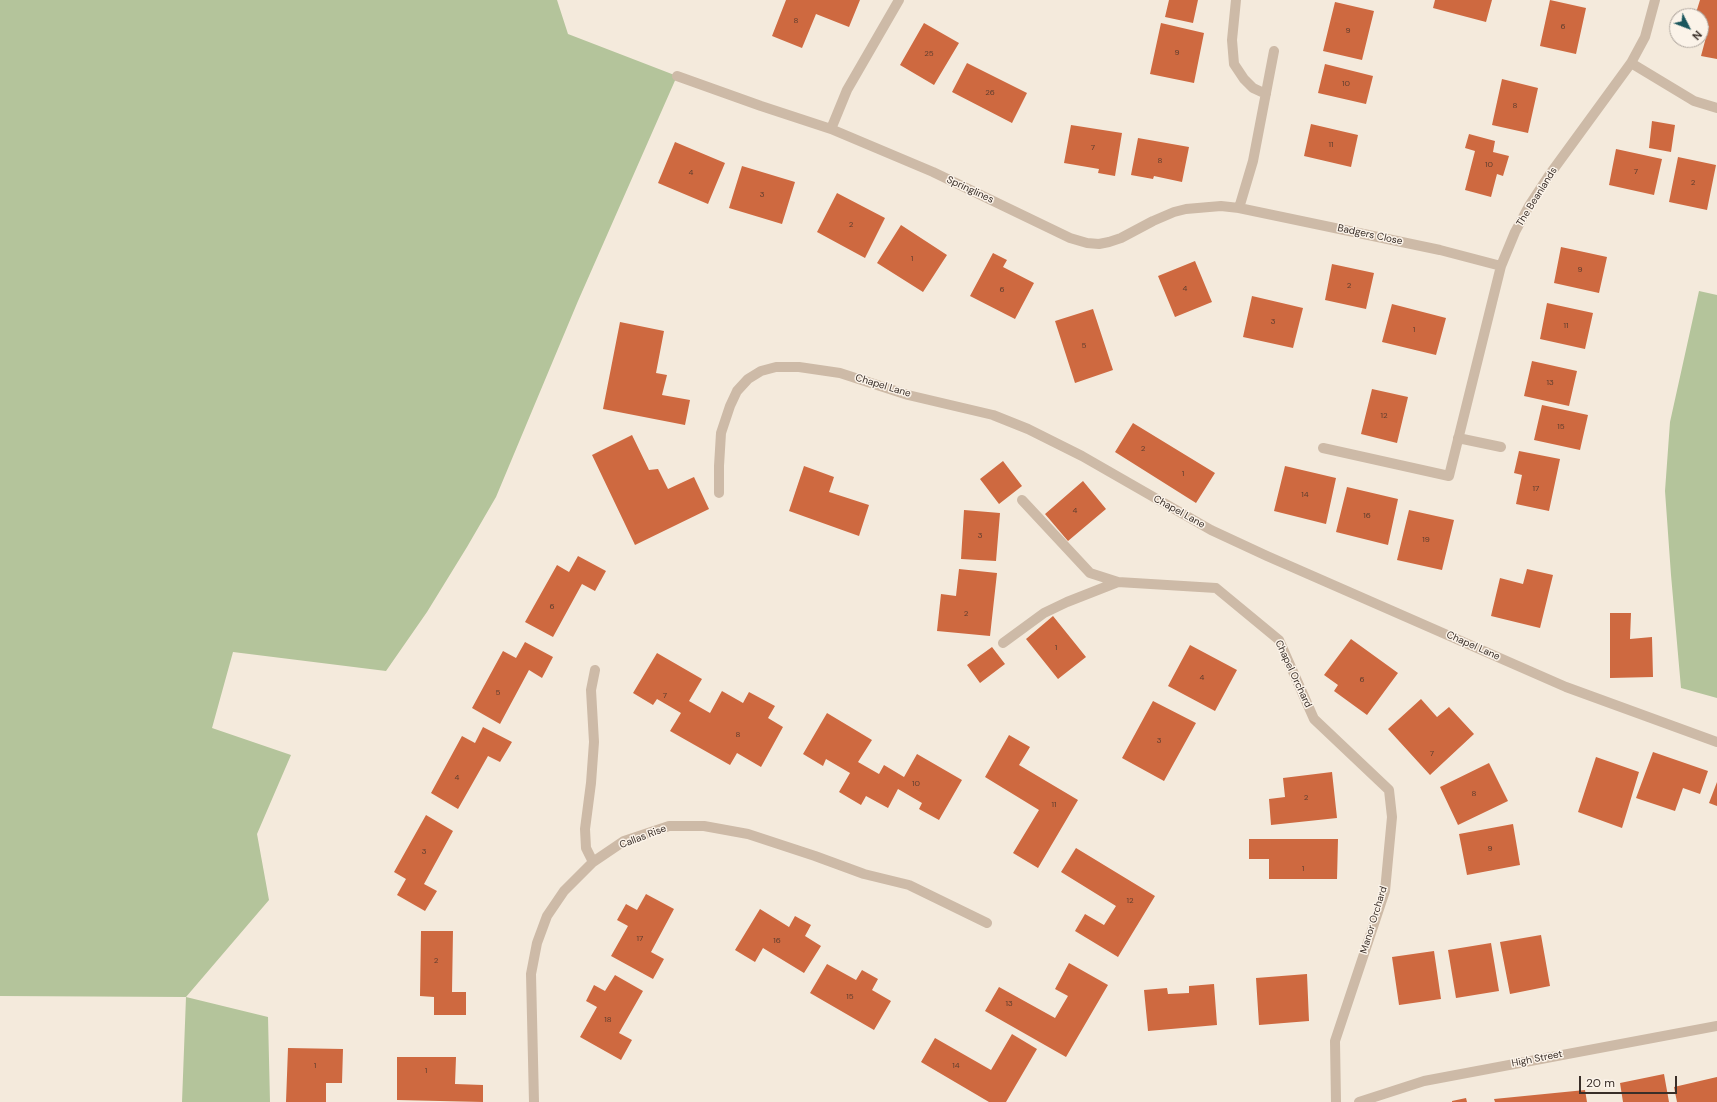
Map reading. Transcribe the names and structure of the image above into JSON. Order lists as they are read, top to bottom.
{
  "streets": {
    "street": [
      "Springlines",
      "The Beanlands",
      "Badgers Close",
      "Chapel Lane",
      "Chapel Orchard",
      "Callas Rise",
      "Manor Orchard",
      "High Street"
    ]
  },
  "crossings": [
    ["Springlines", "Badgers Close"],
    ["The Beanlands", "Badgers Close"],
    ["Chapel Orchard", "Manor Orchard"]
  ],
  "house_numbers": [
    "8",
    "6",
    "9",
    "9",
    "25",
    "10",
    "26",
    "8",
    "11",
    "7",
    "8",
    "10",
    "7",
    "4",
    "2",
    "3",
    "2",
    "1",
    "9",
    "2",
    "4",
    "6",
    "3",
    "11",
    "1",
    "5",
    "13",
    "12",
    "15",
    "2",
    "1",
    "17",
    "14",
    "4",
    "16",
    "3",
    "19",
    "6",
    "2",
    "1",
    "4",
    "6",
    "5",
    "7",
    "8",
    "3",
    "7",
    "4",
    "10",
    "8",
    "2",
    "11",
    "9",
    "3",
    "1",
    "12",
    "17",
    "16",
    "2",
    "15",
    "13",
    "18",
    "1",
    "14",
    "1"
  ],
  "scale_bar": "20 m",
  "north": "bottom right"
}
